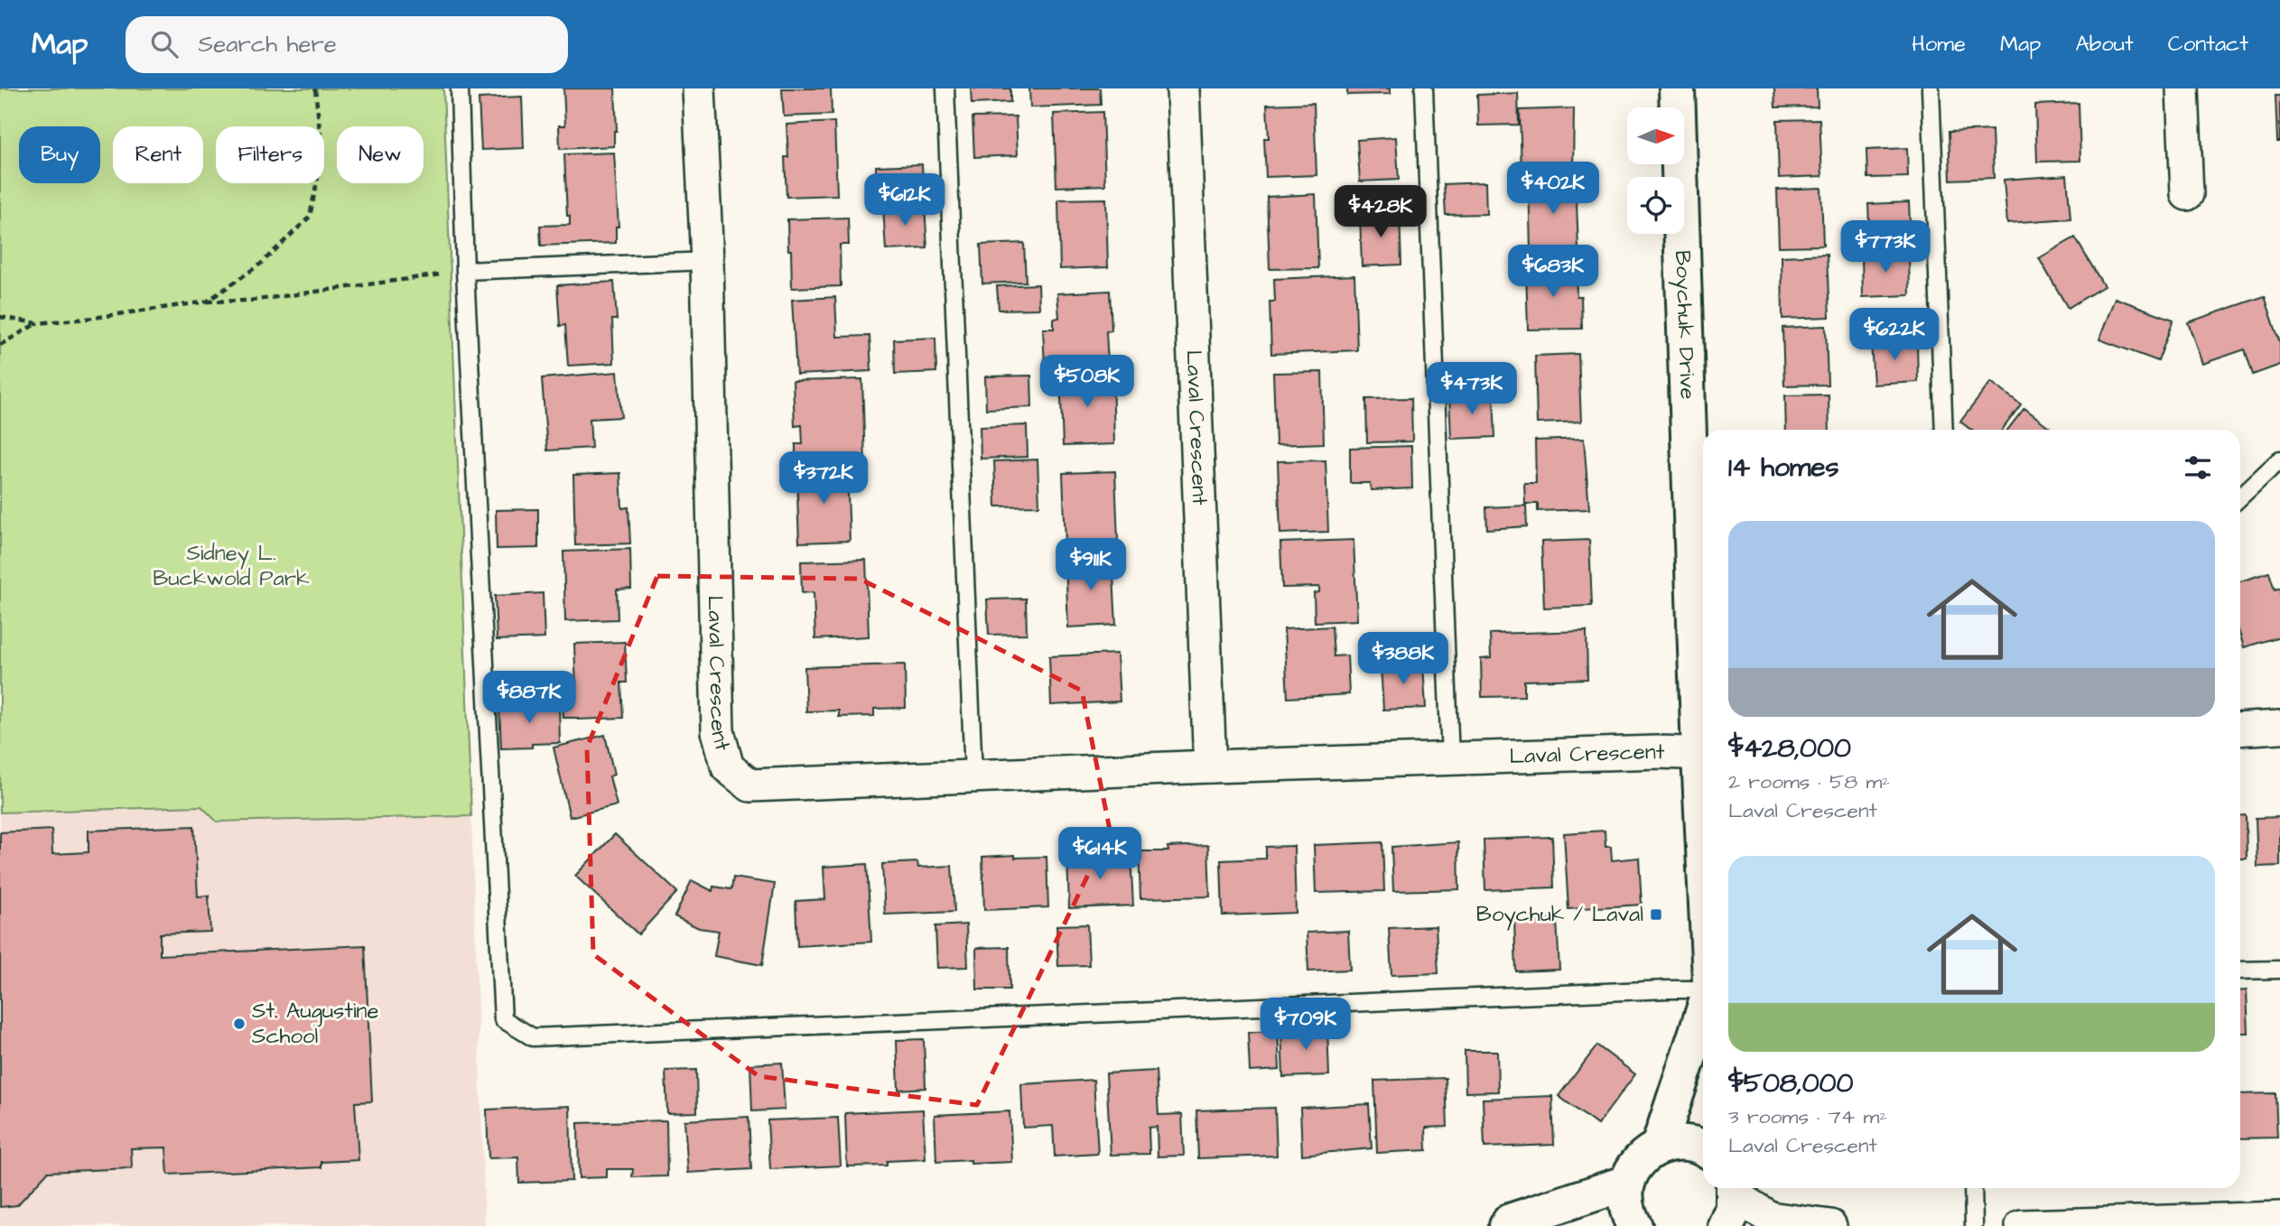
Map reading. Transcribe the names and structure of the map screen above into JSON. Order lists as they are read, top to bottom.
{
  "streets": {
    "street": ["Boychuk Drive", "Laval Crescent"]
  },
  "parks": ["Sidney L. Buckwold Park"],
  "places": {
    "transit": ["Boychuk / Laval"],
    "other": ["St. Augustine School"]
  },
  "north": "right",
  "page": {
    "header": "Map",
    "search": "Search here",
    "nav": [
      "Home",
      "Map",
      "About",
      "Contact"
    ],
    "chip": [
      "Buy",
      "Rent",
      "Filters",
      "New"
    ],
    "price": [
      "$402K",
      "$612K",
      "$428K",
      "$773K",
      "$683K",
      "$622K",
      "$508K",
      "$473K",
      "$372K",
      "$911K",
      "$388K",
      "$887K",
      "$614K",
      "$709K"
    ],
    "heading": "14 homes",
    "list": [
      {
        "name": "$428,000",
        "note": "2 rooms · 58 m² · Laval Crescent"
      },
      {
        "name": "$508,000",
        "note": "3 rooms · 74 m² · Laval Crescent"
      }
    ]
  }
}
